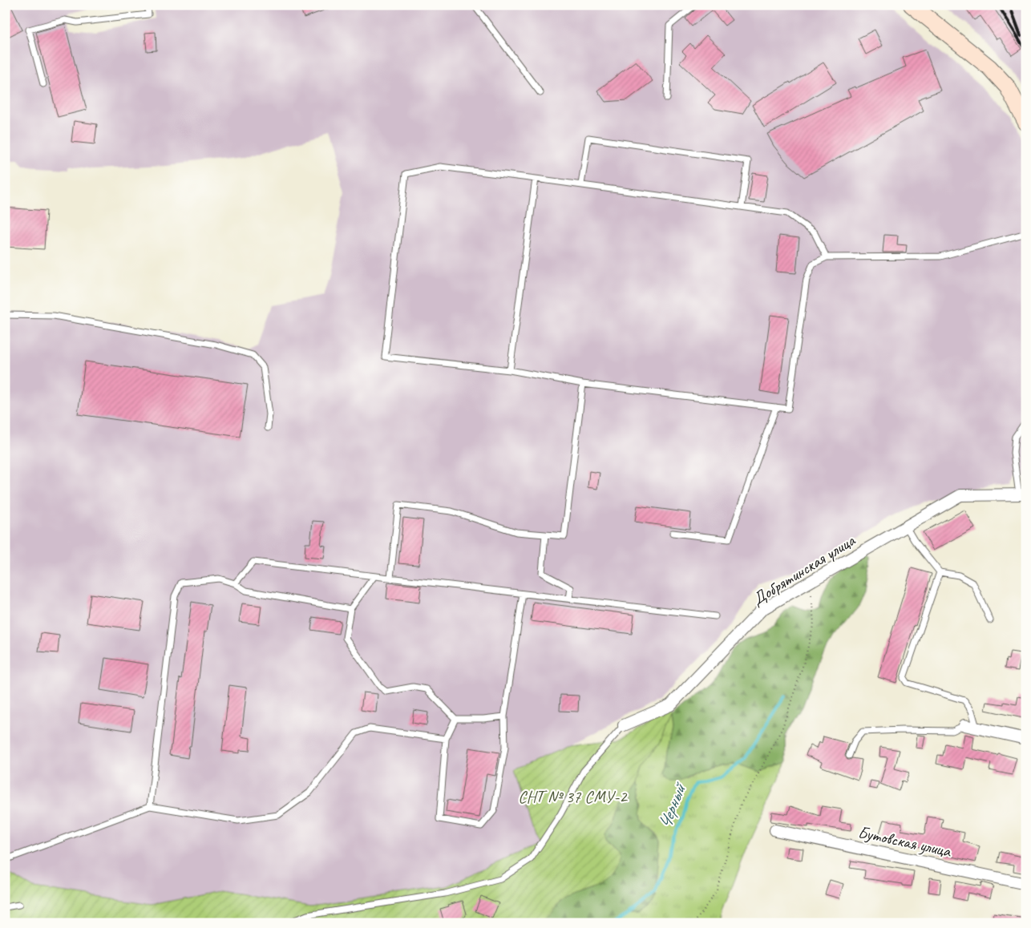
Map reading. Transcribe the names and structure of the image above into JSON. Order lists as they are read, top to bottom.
{
  "streets": {
    "street": ["Добрятинская улица", "Бутовская улица"]
  },
  "water": ["Черный"],
  "parks": ["СНТ № 37 СМУ-2"]
}
